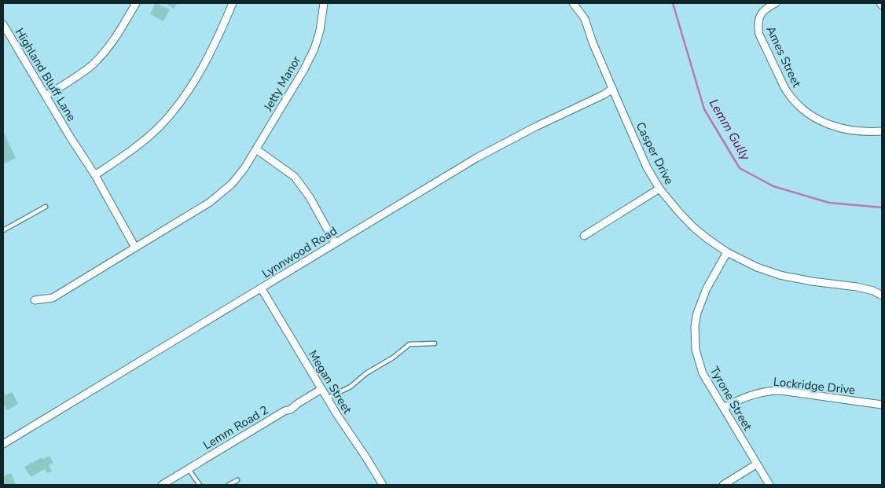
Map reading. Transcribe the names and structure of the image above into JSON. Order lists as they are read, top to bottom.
{
  "streets": {
    "street": [
      "Ames Street",
      "Highland Bluff Lane",
      "Jetty Manor",
      "Casper Drive",
      "Lynnwood Road",
      "Megan Street",
      "Lockridge Drive",
      "Tyrone Street",
      "Lemm Road 2"
    ]
  },
  "crossings": [
    ["Highland Bluff Lane", "Jetty Manor"],
    ["Casper Drive", "Lynnwood Road"],
    ["Casper Drive", "Tyrone Street"],
    ["Lynnwood Road", "Megan Street"],
    ["Megan Street", "Lemm Road 2"],
    ["Lockridge Drive", "Tyrone Street"]
  ],
  "water": ["Lemm Gully"]
}
